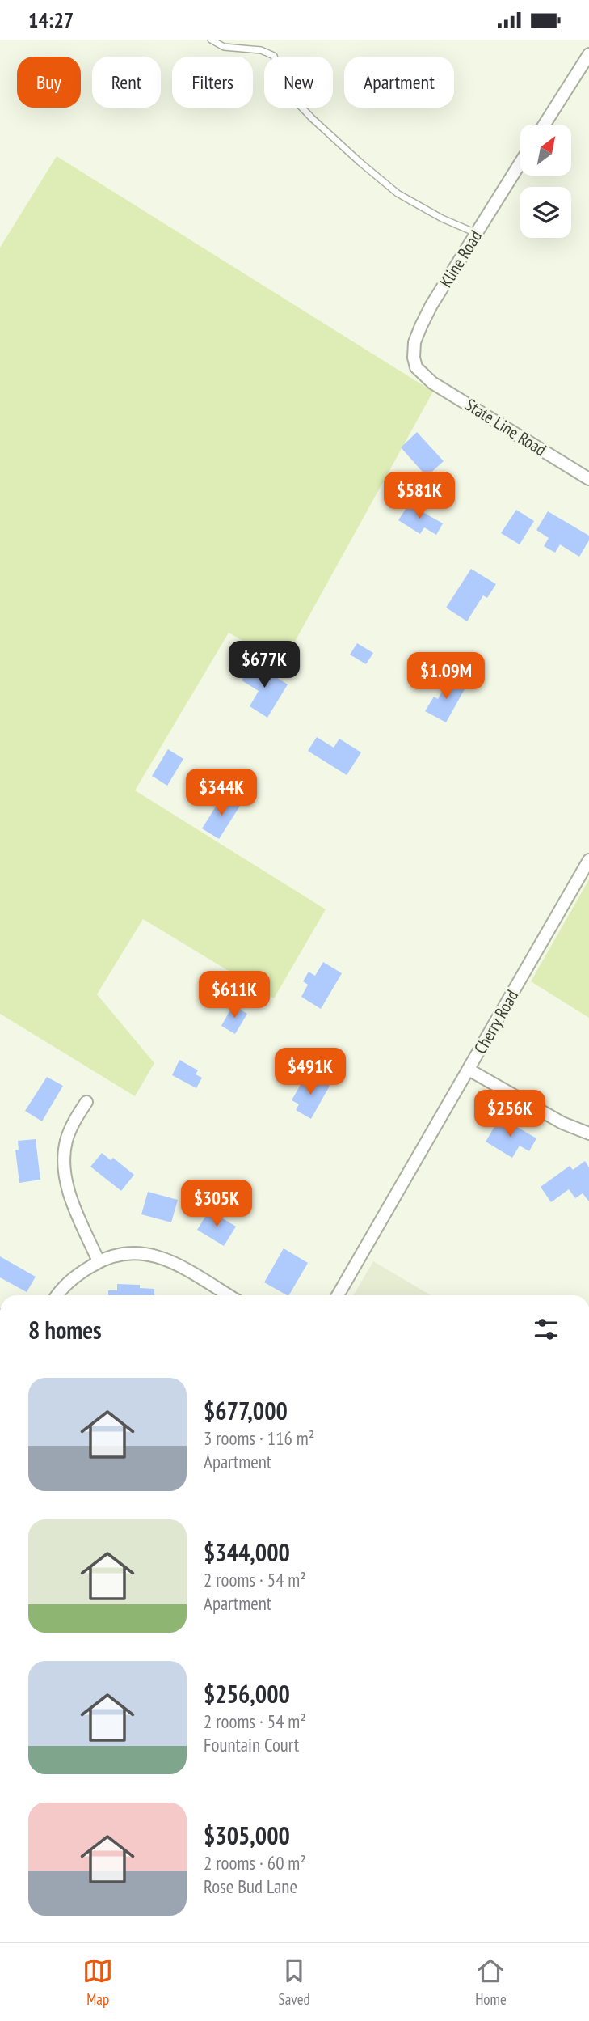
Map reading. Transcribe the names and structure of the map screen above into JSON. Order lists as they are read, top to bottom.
{
  "streets": {
    "street": ["Kline Road", "State Line Road", "Cherry Road"]
  },
  "crossings": [
    ["Kline Road", "State Line Road"]
  ],
  "north": "top right",
  "page": {
    "status": "14:27",
    "chip": [
      "Buy",
      "Rent",
      "Filters",
      "New",
      "Apartment"
    ],
    "price": [
      "$581K",
      "$677K",
      "$1.09M",
      "$344K",
      "$611K",
      "$491K",
      "$256K",
      "$305K"
    ],
    "heading": "8 homes",
    "list": [
      {
        "name": "$677,000",
        "note": "3 rooms · 116 m² · Apartment"
      },
      {
        "name": "$344,000",
        "note": "2 rooms · 54 m² · Apartment"
      },
      {
        "name": "$256,000",
        "note": "2 rooms · 54 m² · Fountain Court"
      },
      {
        "name": "$305,000",
        "note": "2 rooms · 60 m² · Rose Bud Lane"
      }
    ],
    "tabs": ["Map", "Saved", "Home"]
  }
}
